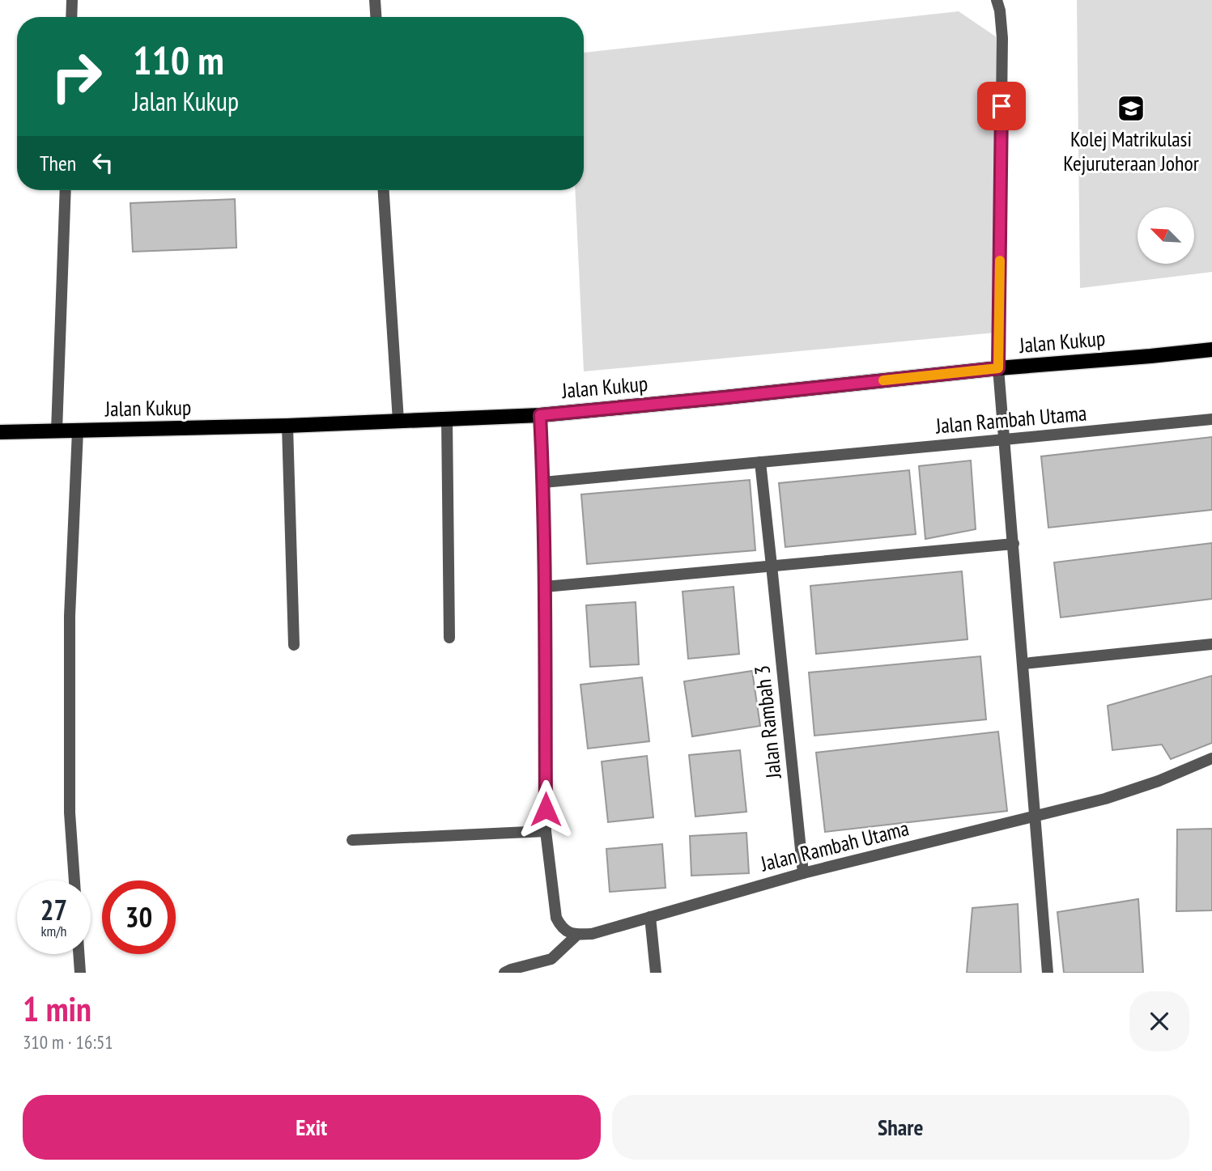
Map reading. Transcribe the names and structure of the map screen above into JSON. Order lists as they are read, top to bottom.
{
  "streets": {
    "main road": ["Jalan Kukup"],
    "street": ["Jalan Rambah Utama", "Jalan Rambah 3"]
  },
  "crossings": [
    ["Jalan Rambah Utama", "Jalan Rambah 3"]
  ],
  "places": {
    "school or university": ["Kolej Matrikulasi Kejuruteraan Johor"]
  },
  "north": "top left",
  "page": {
    "turn": ["110 m", "Jalan Kukup"],
    "then": "Then",
    "speed": "27 km/h",
    "limit": "30",
    "heading": ["1 min", "310 m · 16:51"],
    "buttons": ["Exit", "Share"]
  }
}
